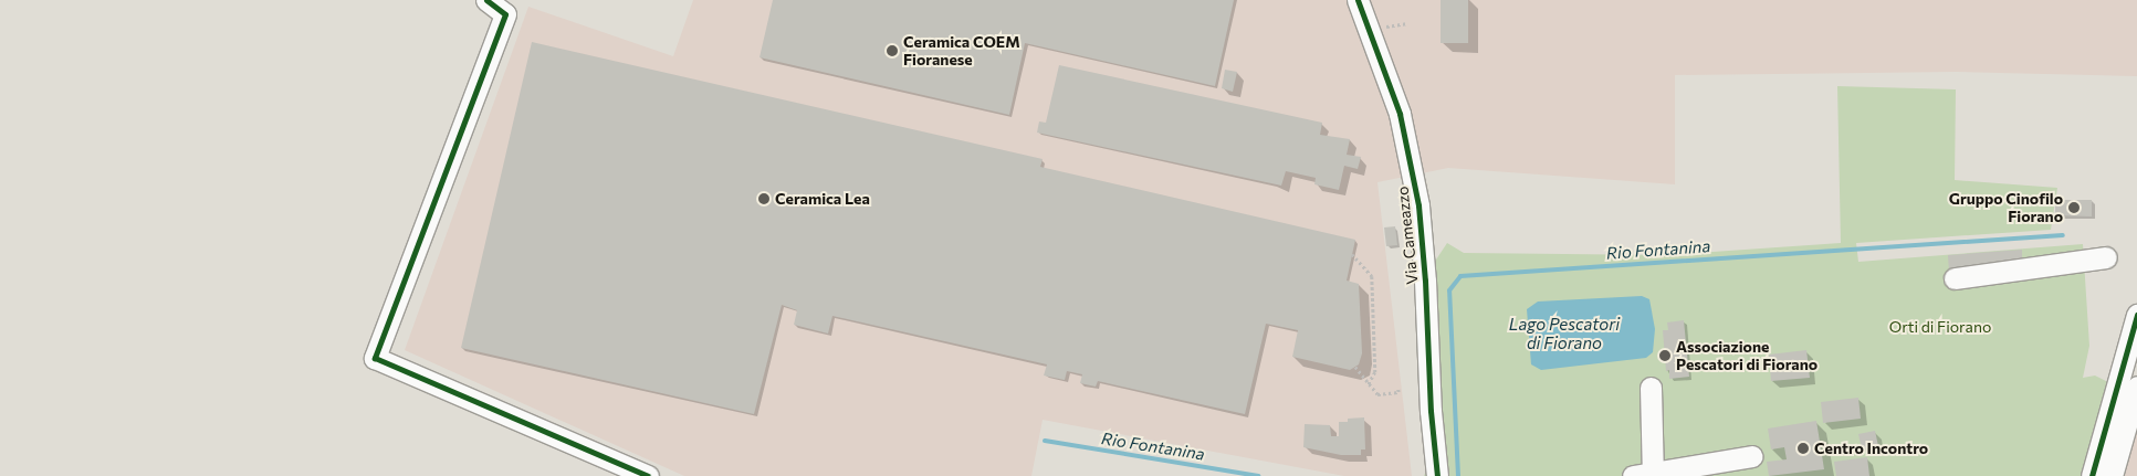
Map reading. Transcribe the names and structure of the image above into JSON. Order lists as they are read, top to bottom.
{
  "streets": {
    "street": ["Via Cameazzo"]
  },
  "water": ["Rio Fontanina", "Lago Pescatori di Fiorano"],
  "parks": ["Orti di Fiorano"],
  "places": [
    "Ceramica COEM Fioranese",
    "Ceramica Lea",
    "Gruppo Cinofilo Fiorano",
    "Associazione Pescatori di Fiorano",
    "Centro Incontro"
  ]
}
